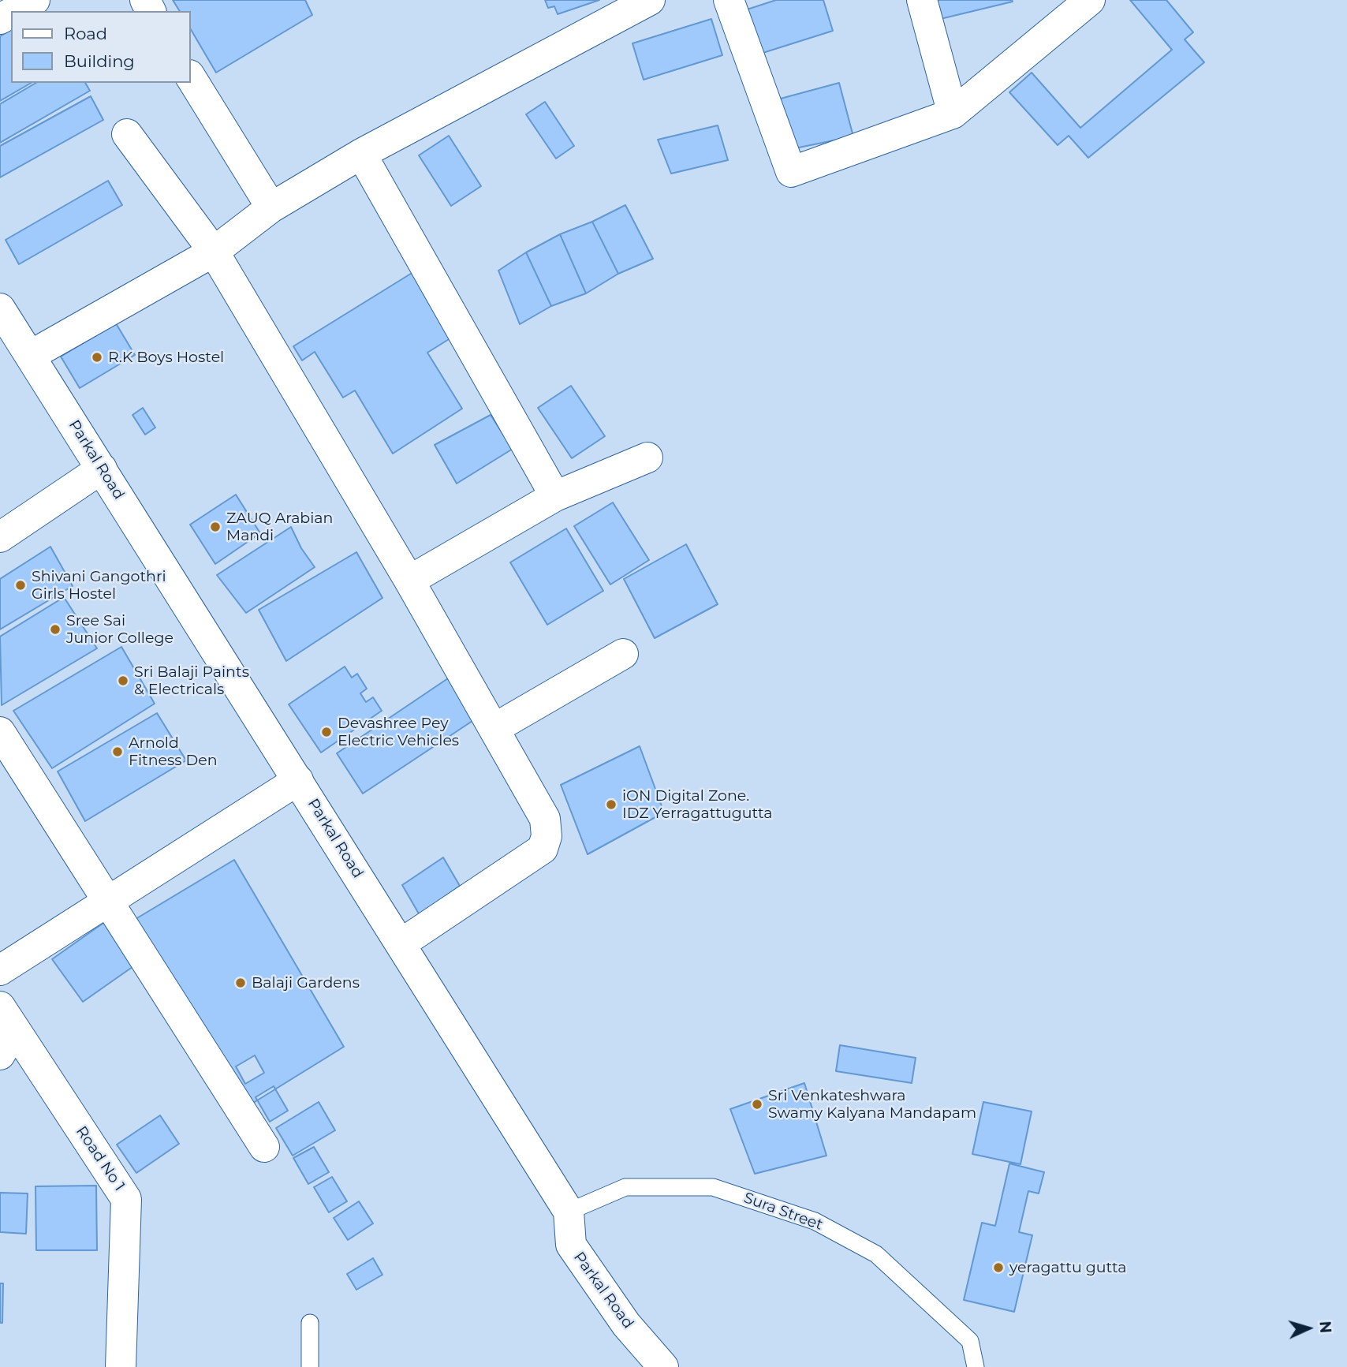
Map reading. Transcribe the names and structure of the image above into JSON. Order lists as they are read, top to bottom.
{
  "streets": {
    "street": ["Parkal Road", "Road No 1"],
    "lane": ["Sura Street"]
  },
  "crossings": [
    ["Parkal Road", "Sura Street"]
  ],
  "places": [
    "R.K Boys Hostel",
    "ZAUQ Arabian Mandi",
    "Shivani Gangothri Girls Hostel",
    "Sree Sai Junior College",
    "Sri Balaji Paints & Electricals",
    "Devashree Pey Electric Vehicles",
    "Arnold Fitness Den",
    "iON Digital Zone. IDZ Yerragattugutta",
    "Balaji Gardens",
    "Sri Venkateshwara Swamy Kalyana Mandapam",
    "yeragattu gutta"
  ],
  "legend": ["Road", "Building"],
  "north": "right"
}
